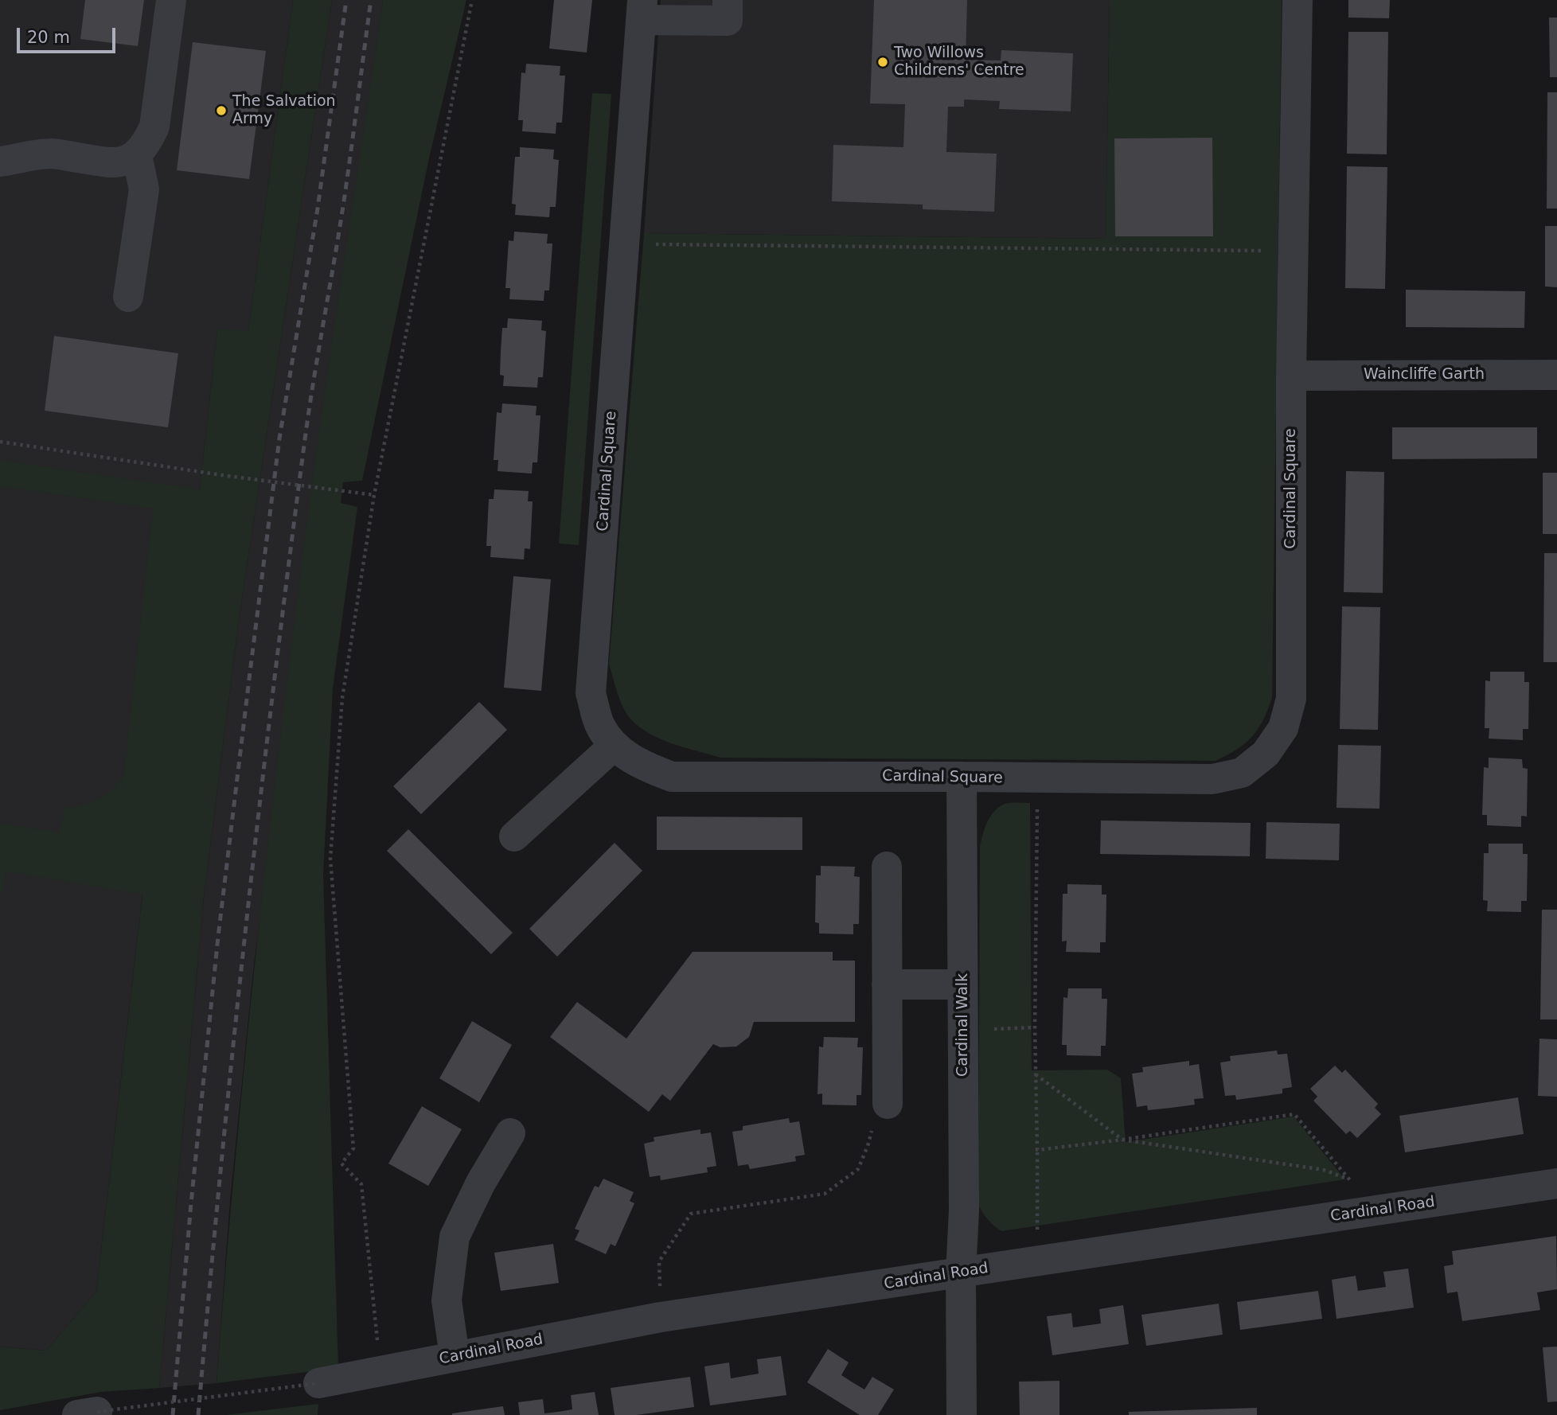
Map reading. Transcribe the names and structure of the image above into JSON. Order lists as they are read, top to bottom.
{
  "streets": {
    "street": [
      "Waincliffe Garth",
      "Cardinal Square",
      "Cardinal Walk",
      "Cardinal Road"
    ]
  },
  "crossings": [
    ["Waincliffe Garth", "Cardinal Square"],
    ["Cardinal Square", "Cardinal Walk"],
    ["Cardinal Walk", "Cardinal Road"]
  ],
  "places": ["Two Willows Childrens' Centre", "The Salvation Army"],
  "scale_bar": "20 m"
}
